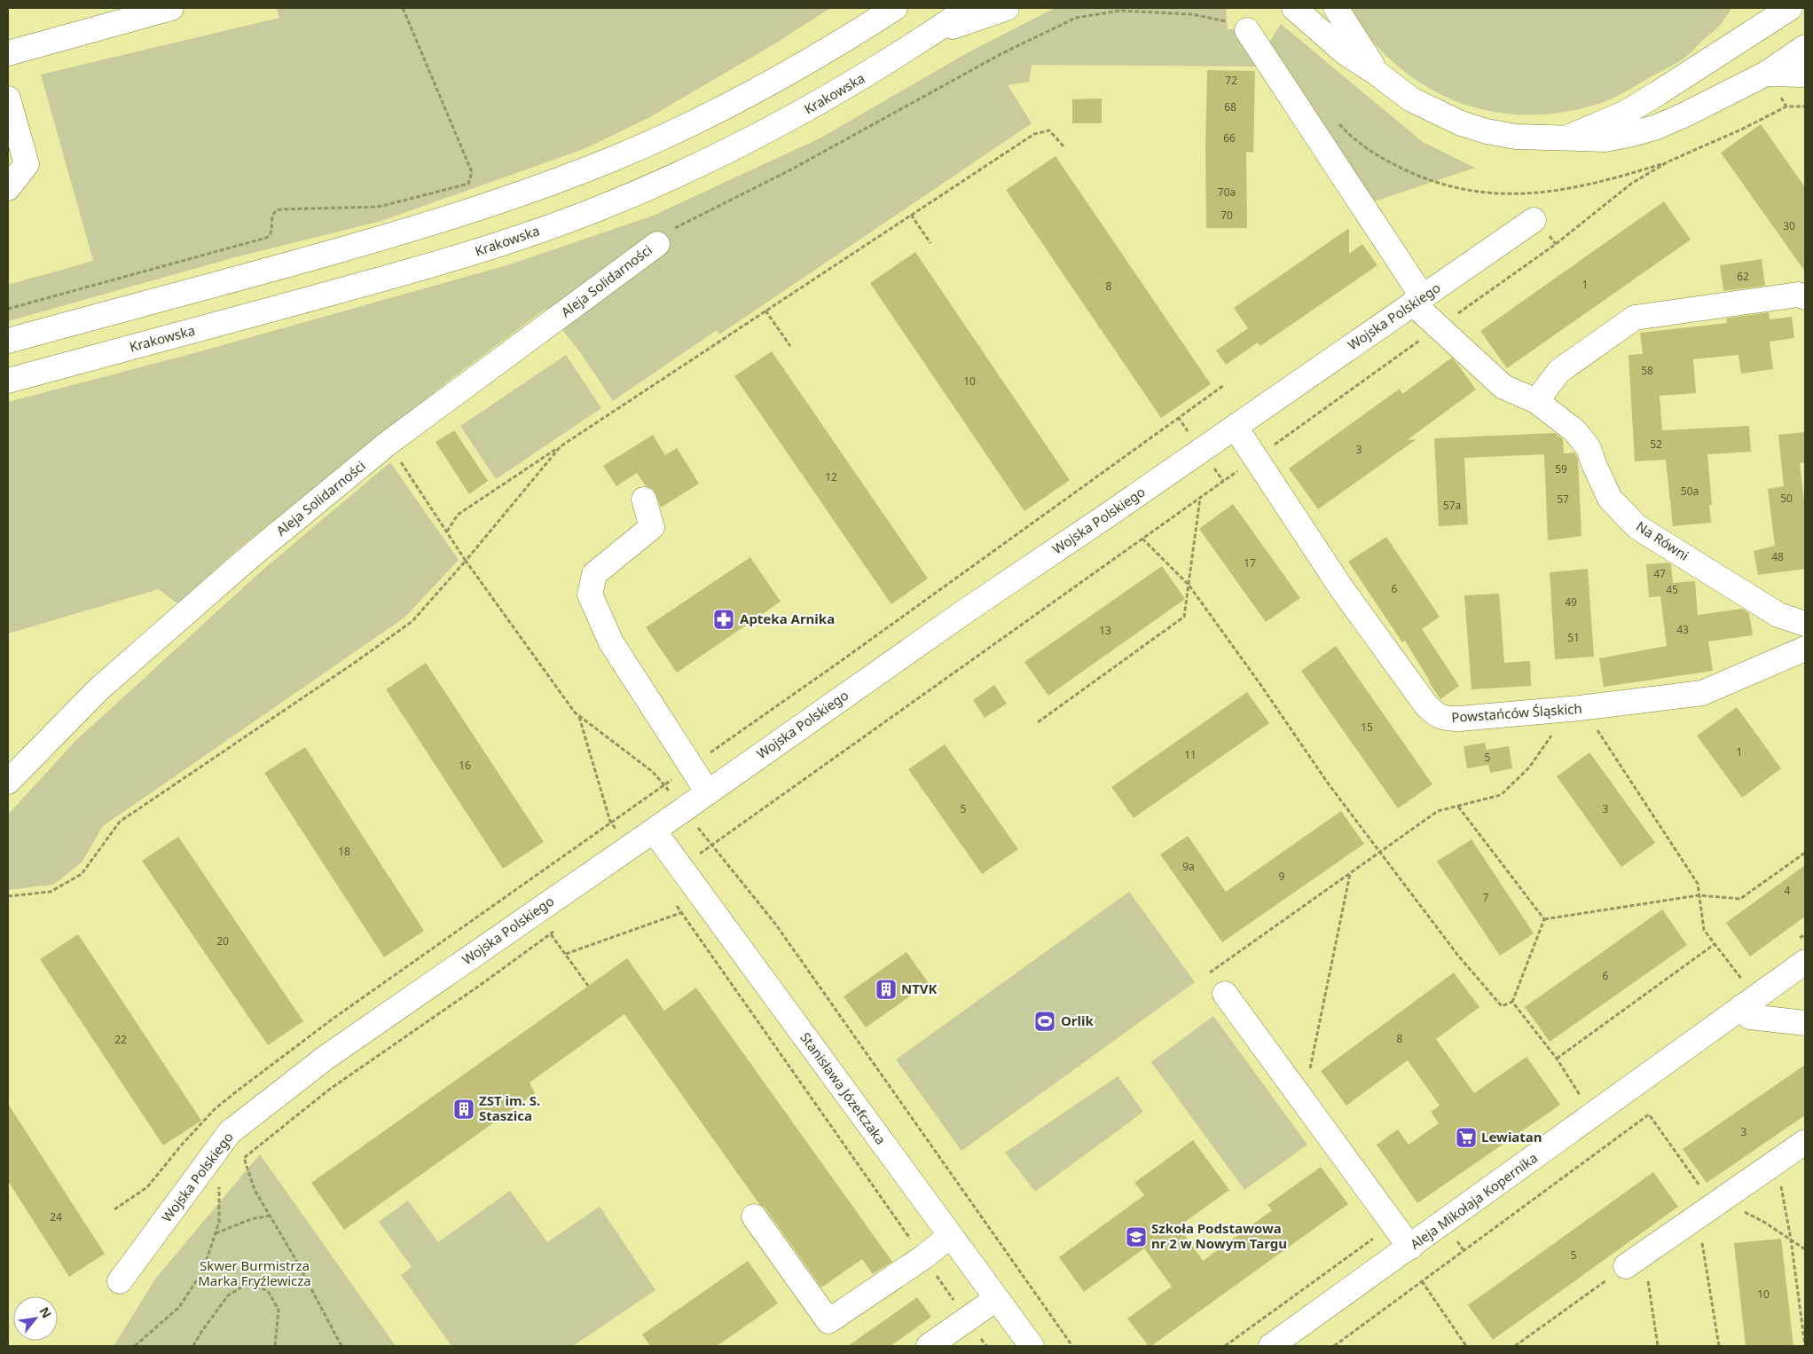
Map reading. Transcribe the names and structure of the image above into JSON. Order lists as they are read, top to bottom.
{
  "streets": {
    "street": [
      "Krakowska",
      "Aleja Solidarności",
      "Wojska Polskiego",
      "Na Równi",
      "Powstańców Śląskich",
      "Stanisława Józefczaka",
      "Aleja Mikołaja Kopernika"
    ]
  },
  "crossings": [
    ["Wojska Polskiego", "Na Równi"],
    ["Wojska Polskiego", "Powstańców Śląskich"],
    ["Wojska Polskiego", "Stanisława Józefczaka"]
  ],
  "parks": ["Skwer Burmistrza Marka Fryźlewicza"],
  "places": {
    "pharmacy": ["Apteka Arnika"],
    "building": ["NTVK", "ZST im. S. Staszica"],
    "sports": ["Orlik"],
    "supermarket": ["Lewiatan"],
    "school or university": ["Szkoła Podstawowa nr 2 w Nowym Targu"]
  },
  "house_numbers": [
    "72",
    "68",
    "66",
    "70a",
    "70",
    "30",
    "62",
    "1",
    "8",
    "58",
    "10",
    "52",
    "3",
    "59",
    "12",
    "50a",
    "50",
    "57",
    "57a",
    "48",
    "17",
    "47",
    "6",
    "45",
    "49",
    "43",
    "13",
    "51",
    "15",
    "1",
    "11",
    "5",
    "16",
    "5",
    "3",
    "18",
    "9a",
    "9",
    "4",
    "7",
    "20",
    "6",
    "8",
    "22",
    "3",
    "24",
    "5",
    "10"
  ],
  "north": "top right"
}
